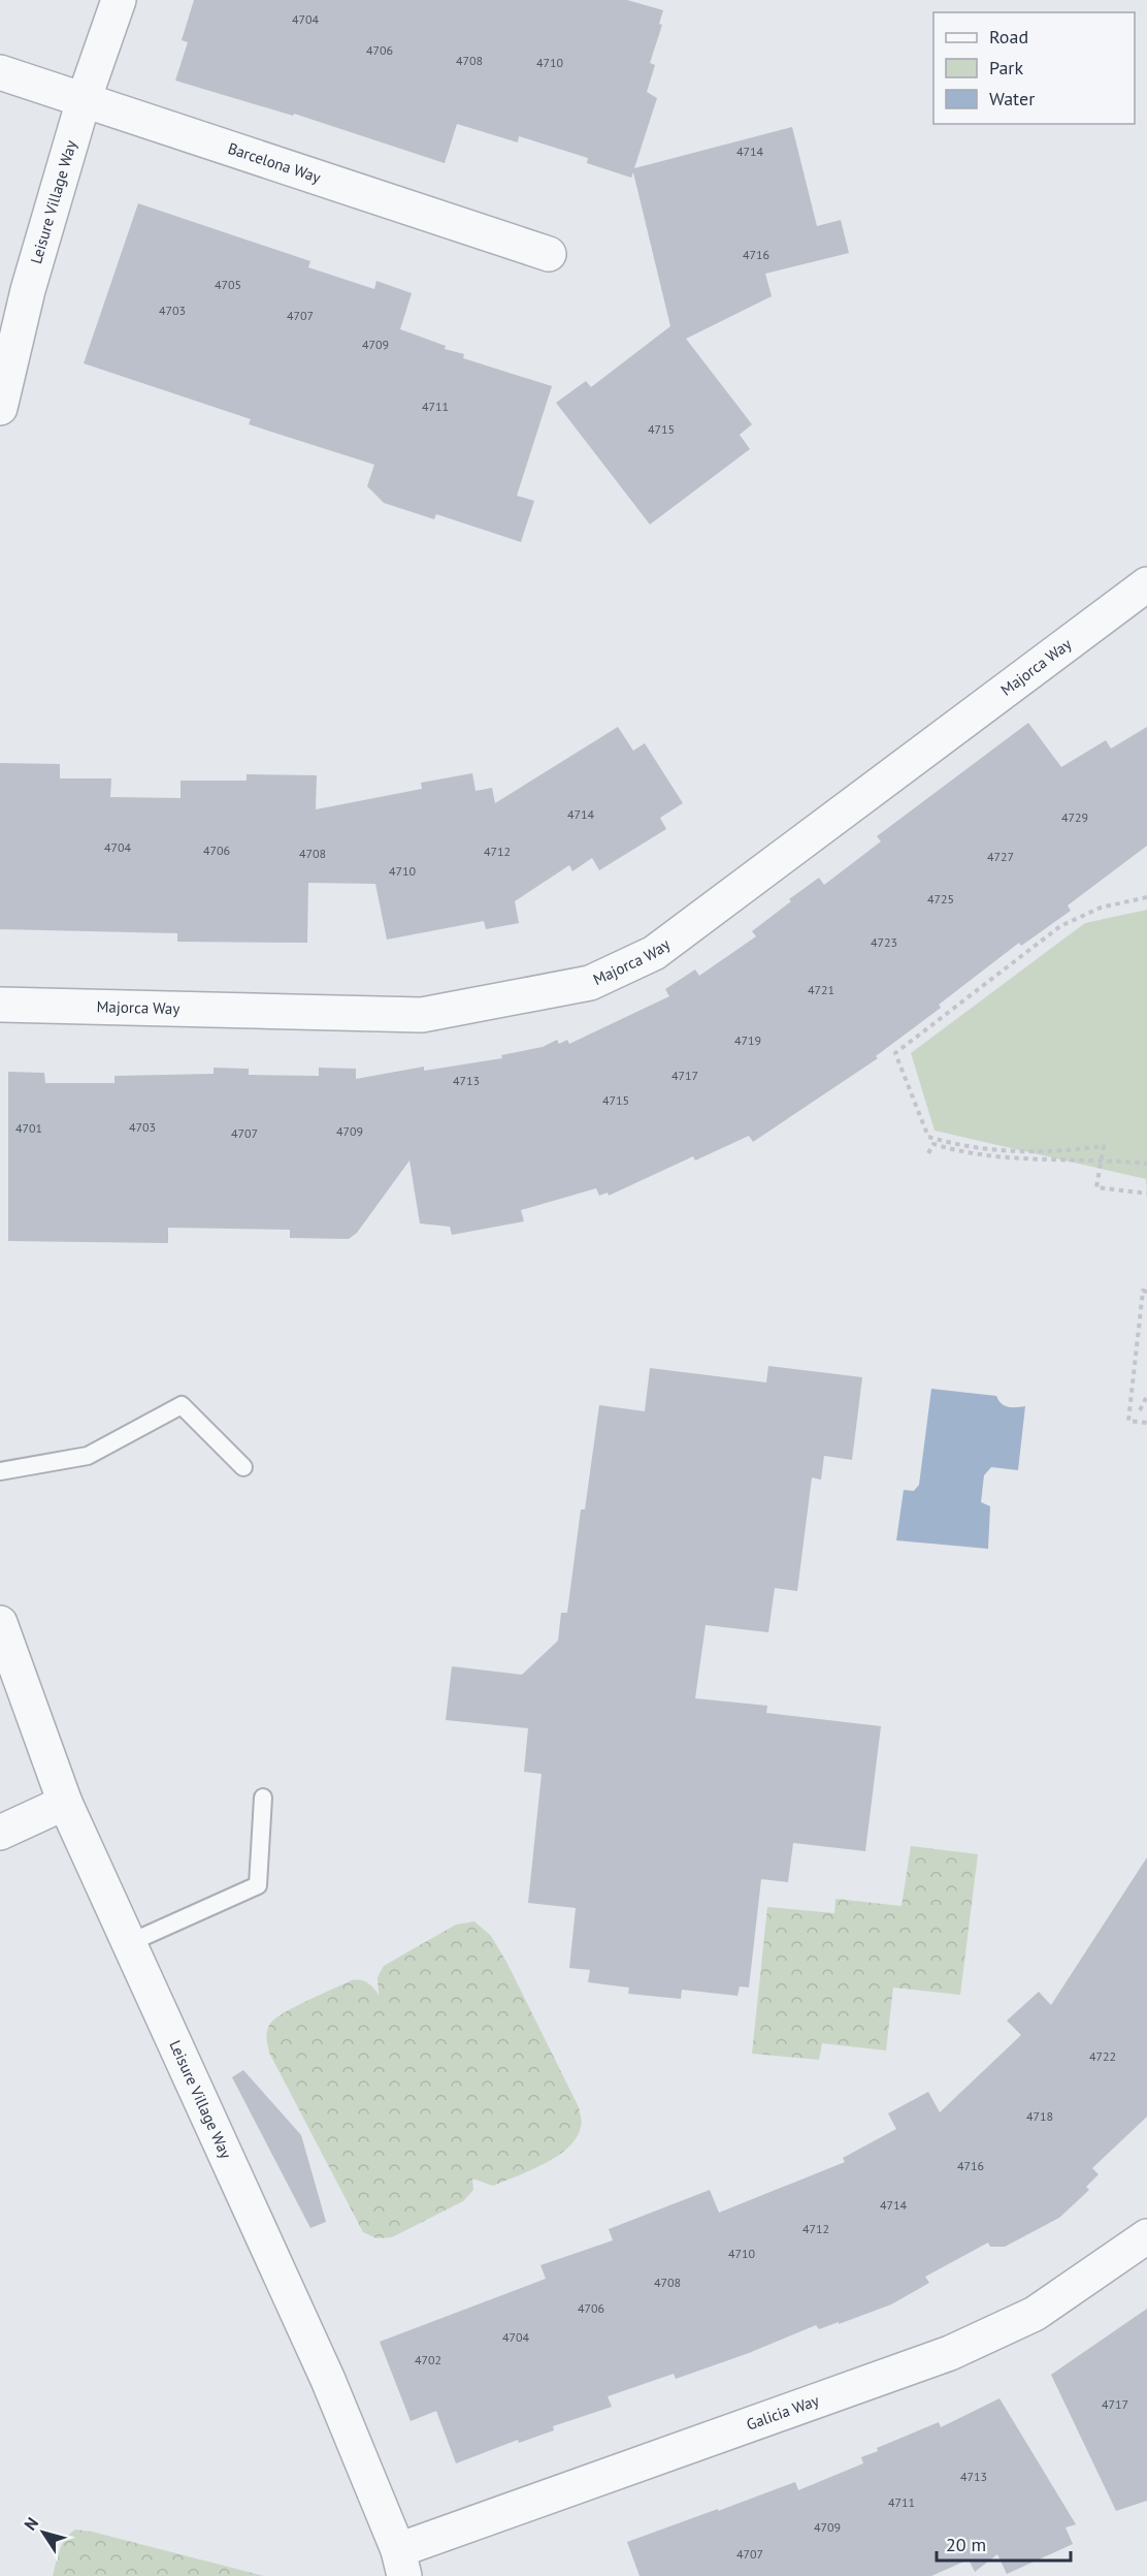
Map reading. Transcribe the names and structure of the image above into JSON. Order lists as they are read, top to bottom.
{
  "streets": {
    "street": [
      "Barcelona Way",
      "Leisure Village Way",
      "Majorca Way",
      "Galicia Way"
    ]
  },
  "crossings": [
    ["Barcelona Way", "Leisure Village Way"],
    ["Leisure Village Way", "Galicia Way"]
  ],
  "house_numbers": [
    "4704",
    "4706",
    "4708",
    "4710",
    "4714",
    "4716",
    "4705",
    "4703",
    "4707",
    "4709",
    "4711",
    "4715",
    "4714",
    "4729",
    "4704",
    "4706",
    "4712",
    "4708",
    "4727",
    "4710",
    "4725",
    "4723",
    "4721",
    "4719",
    "4717",
    "4713",
    "4715",
    "4703",
    "4701",
    "4709",
    "4707",
    "4722",
    "4718",
    "4716",
    "4714",
    "4712",
    "4710",
    "4708",
    "4706",
    "4704",
    "4702",
    "4717",
    "4713",
    "4711",
    "4709",
    "4707"
  ],
  "legend": ["Road", "Park", "Water"],
  "scale_bar": "20 m",
  "north": "top left"
}
